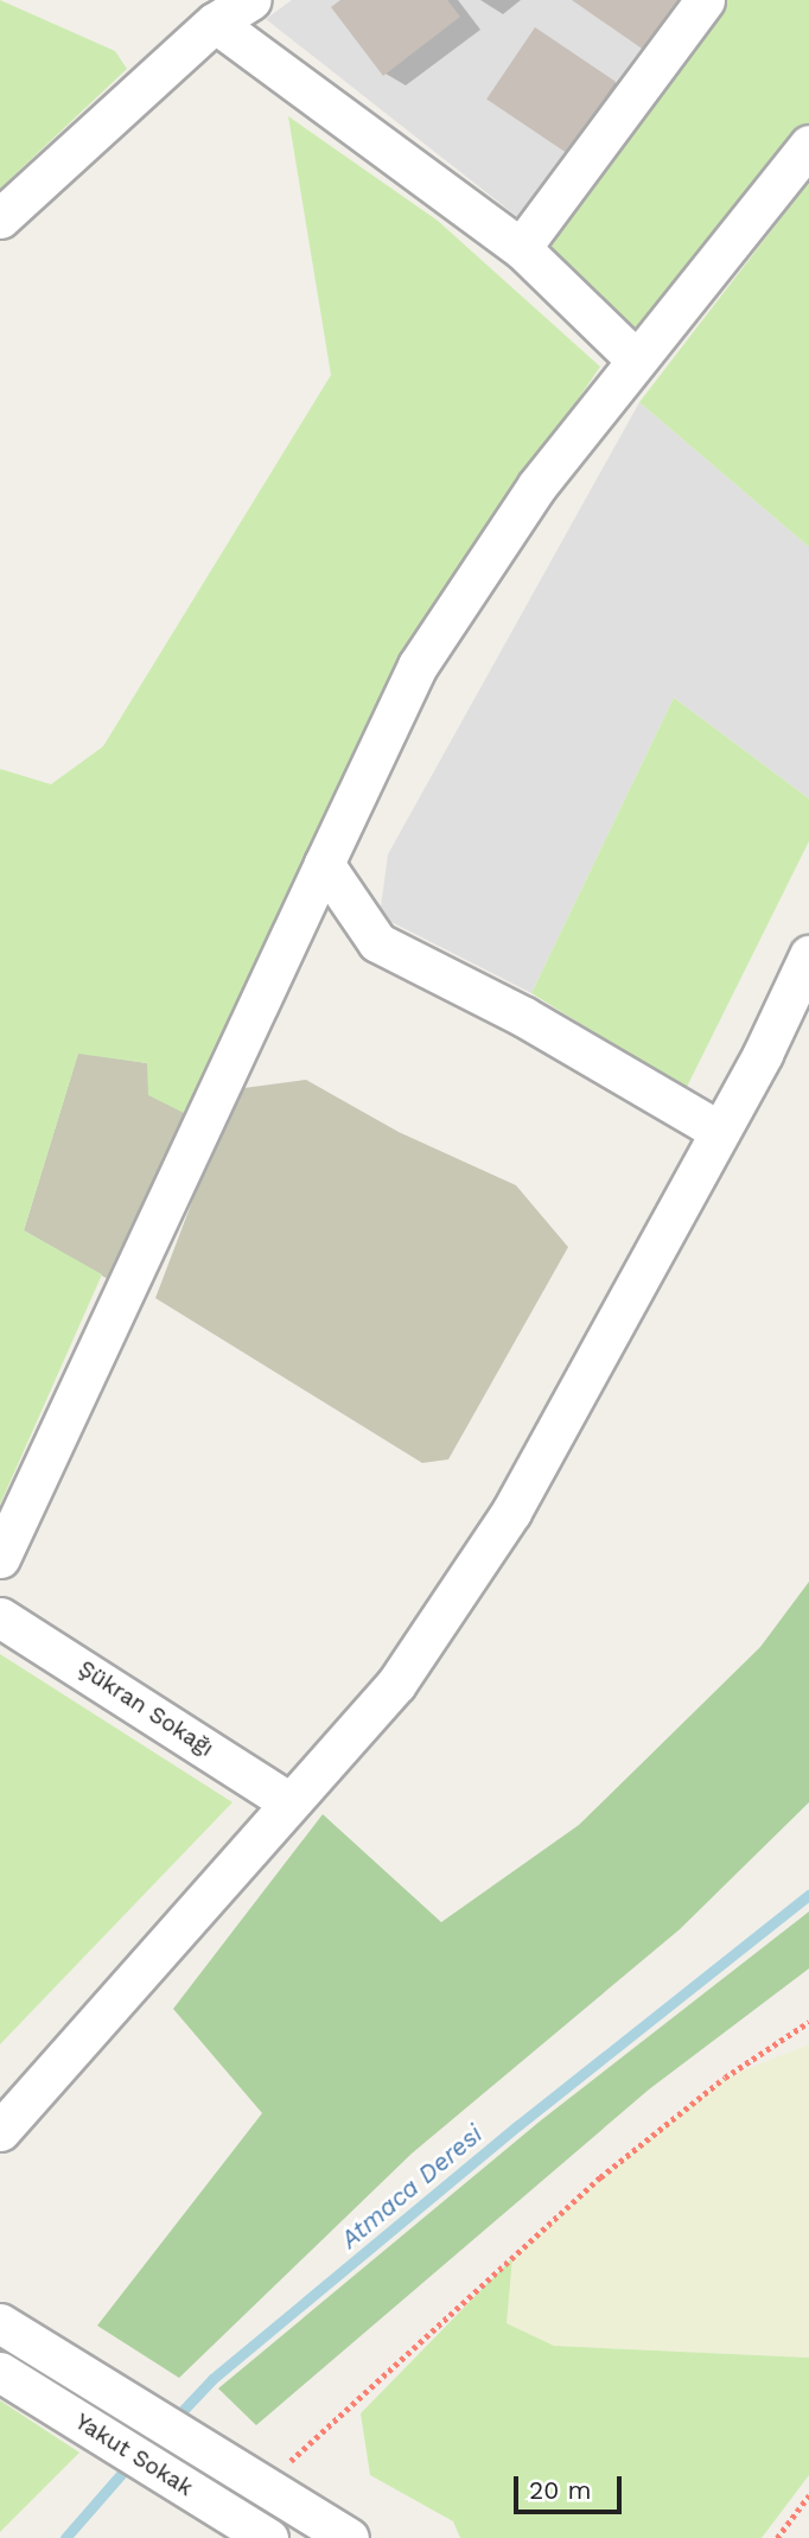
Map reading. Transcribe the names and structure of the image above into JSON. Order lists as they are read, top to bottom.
{
  "streets": {
    "street": ["Şükran Sokağı", "Yakut Sokak"]
  },
  "water": ["Atmaca Deresi"],
  "scale_bar": "20 m"
}
